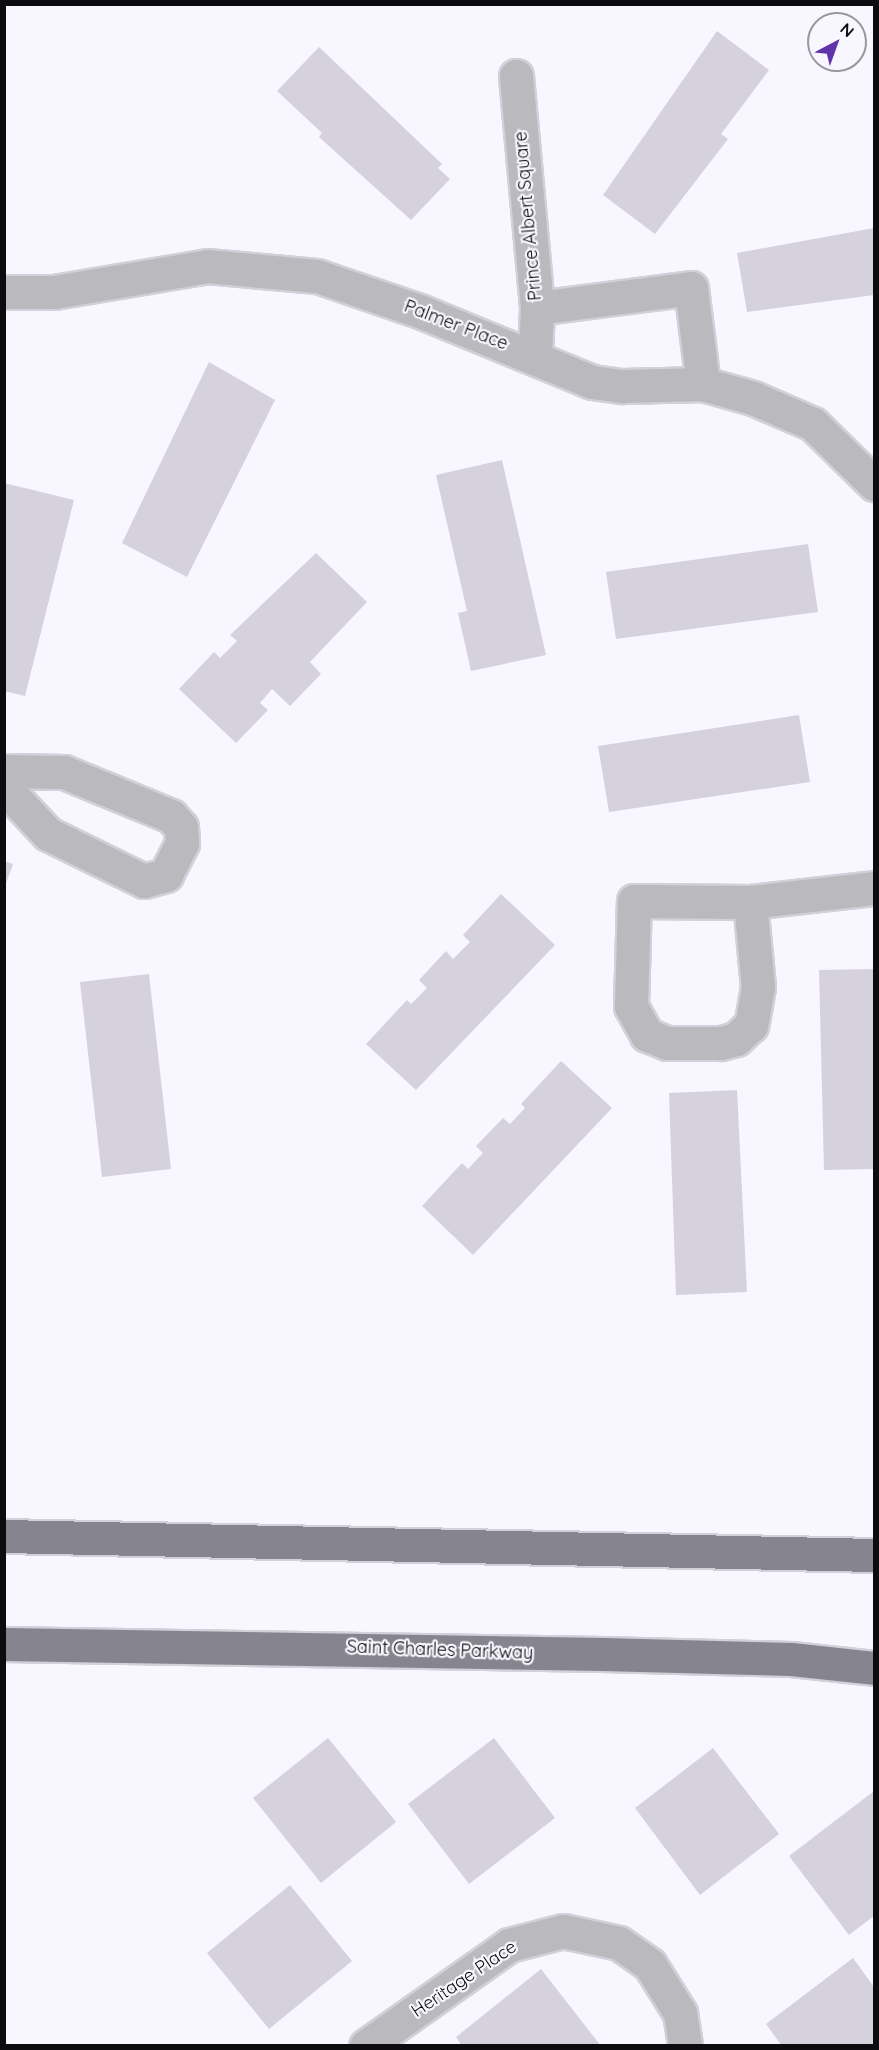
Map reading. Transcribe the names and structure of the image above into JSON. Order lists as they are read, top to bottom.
{
  "streets": {
    "main road": ["Saint Charles Parkway"],
    "street": ["Prince Albert Square", "Palmer Place", "Heritage Place"]
  },
  "crossings": [
    ["Prince Albert Square", "Palmer Place"]
  ],
  "north": "top right"
}
